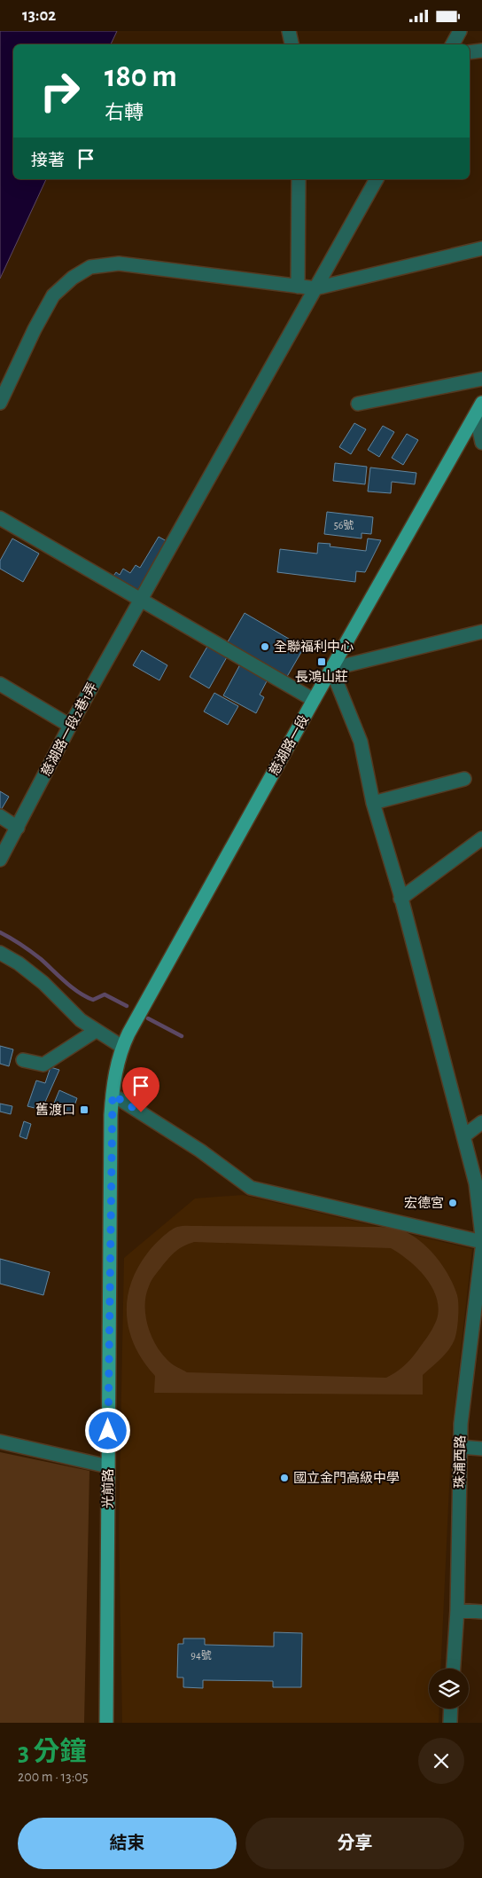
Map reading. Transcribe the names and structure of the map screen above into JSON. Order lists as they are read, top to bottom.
{
  "streets": {
    "main road": ["慈湖路一段", "光前路"],
    "street": ["慈湖路一段2巷1弄", "珠浦西路"]
  },
  "crossings": [
    ["慈湖路一段", "光前路"]
  ],
  "places": {
    "other": ["全聯福利中心", "宏德宮", "國立金門高級中學"],
    "transit": ["長鴻山莊", "舊渡口"]
  },
  "house_numbers": ["56號", "94號"],
  "page": {
    "status": "13:02",
    "turn": ["180 m", "右轉"],
    "then": "接著",
    "heading": ["3 分鐘", "200 m · 13:05"],
    "buttons": ["結束", "分享"]
  }
}
